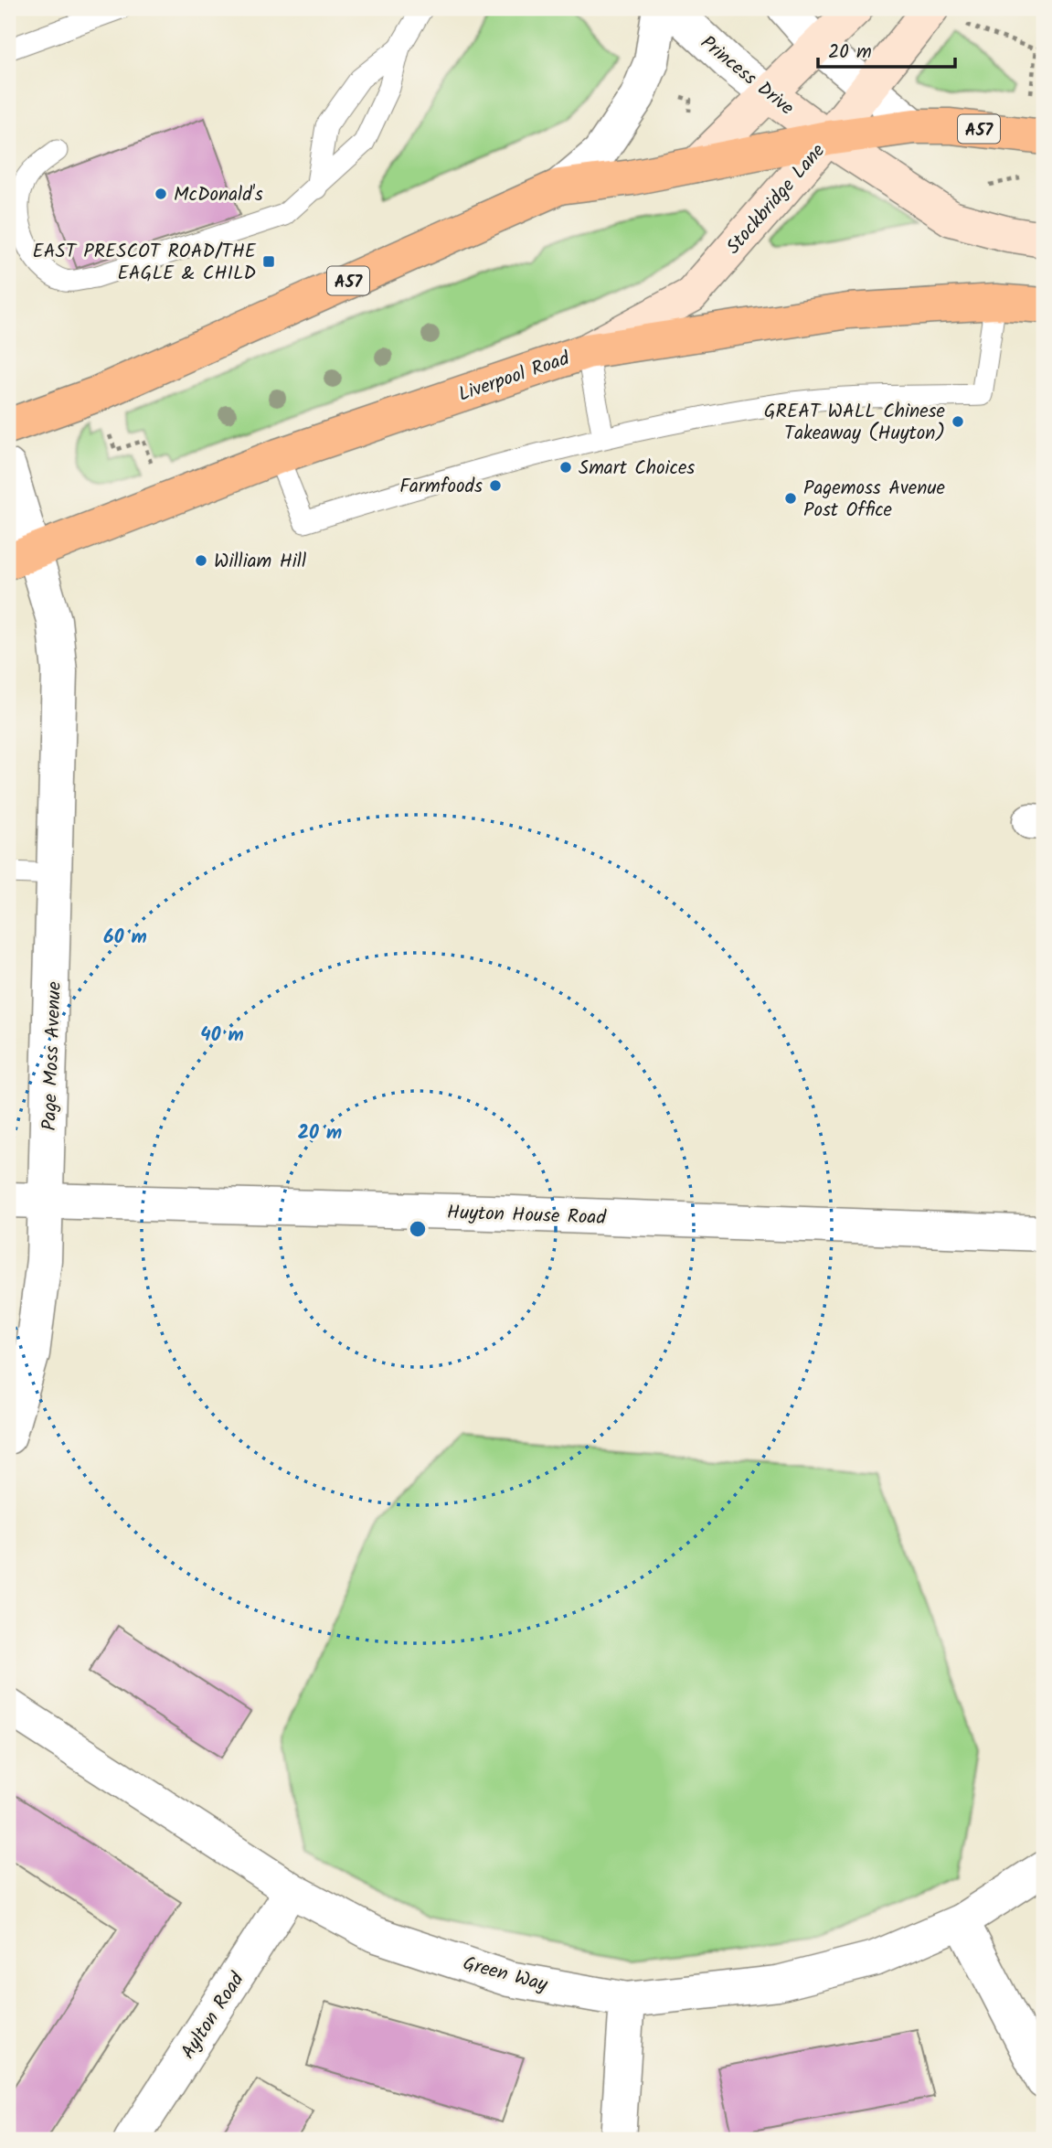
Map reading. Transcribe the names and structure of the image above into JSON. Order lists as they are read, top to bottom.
{
  "streets": {
    "highway": ["A57", "Liverpool Road"],
    "main road": ["Princess Drive", "Stockbridge Lane"],
    "street": [
      "Page Moss Avenue",
      "Huyton House Road",
      "Green Way",
      "Aylton Road"
    ]
  },
  "crossings": [
    ["Princess Drive", "A57"],
    ["Princess Drive", "Stockbridge Lane"],
    ["A57", "Stockbridge Lane"],
    ["Stockbridge Lane", "Liverpool Road"],
    ["Liverpool Road", "Page Moss Avenue"],
    ["Page Moss Avenue", "Huyton House Road"],
    ["Green Way", "Aylton Road"]
  ],
  "places": {
    "other": [
      "McDonald's",
      "GREAT WALL Chinese Takeaway (Huyton)",
      "Smart Choices",
      "Farmfoods",
      "Pagemoss Avenue Post Office",
      "William Hill"
    ],
    "transit": ["EAST PRESCOT ROAD/THE EAGLE & CHILD"]
  },
  "scale_bar": "20 m",
  "rings": ["60 m", "40 m", "20 m"]
}
